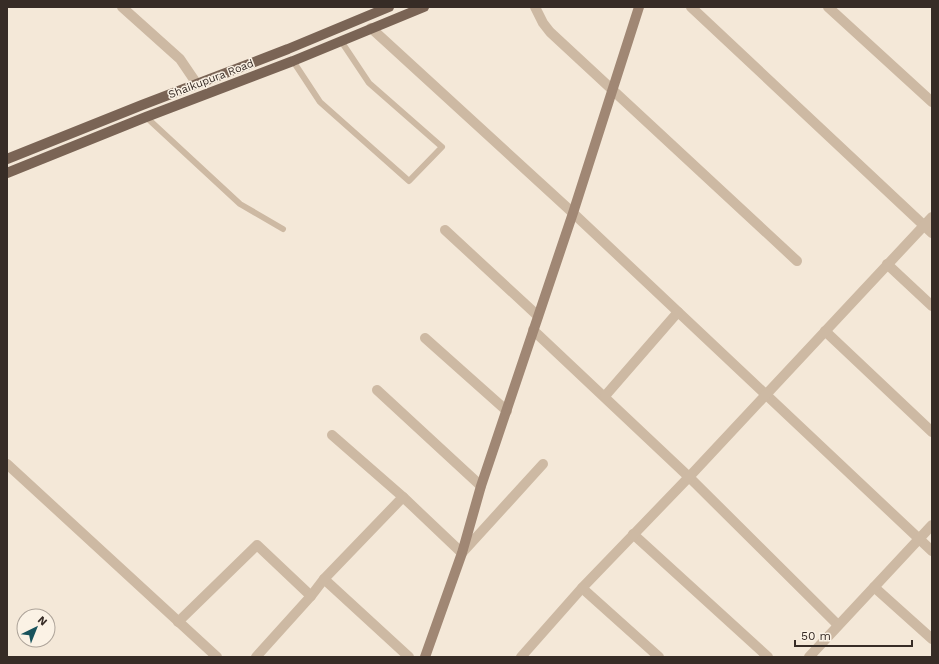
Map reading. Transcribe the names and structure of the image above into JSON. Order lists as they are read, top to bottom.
{
  "streets": {
    "main road": ["Shaikupura Road"]
  },
  "scale_bar": "50 m",
  "north": "top right"
}
